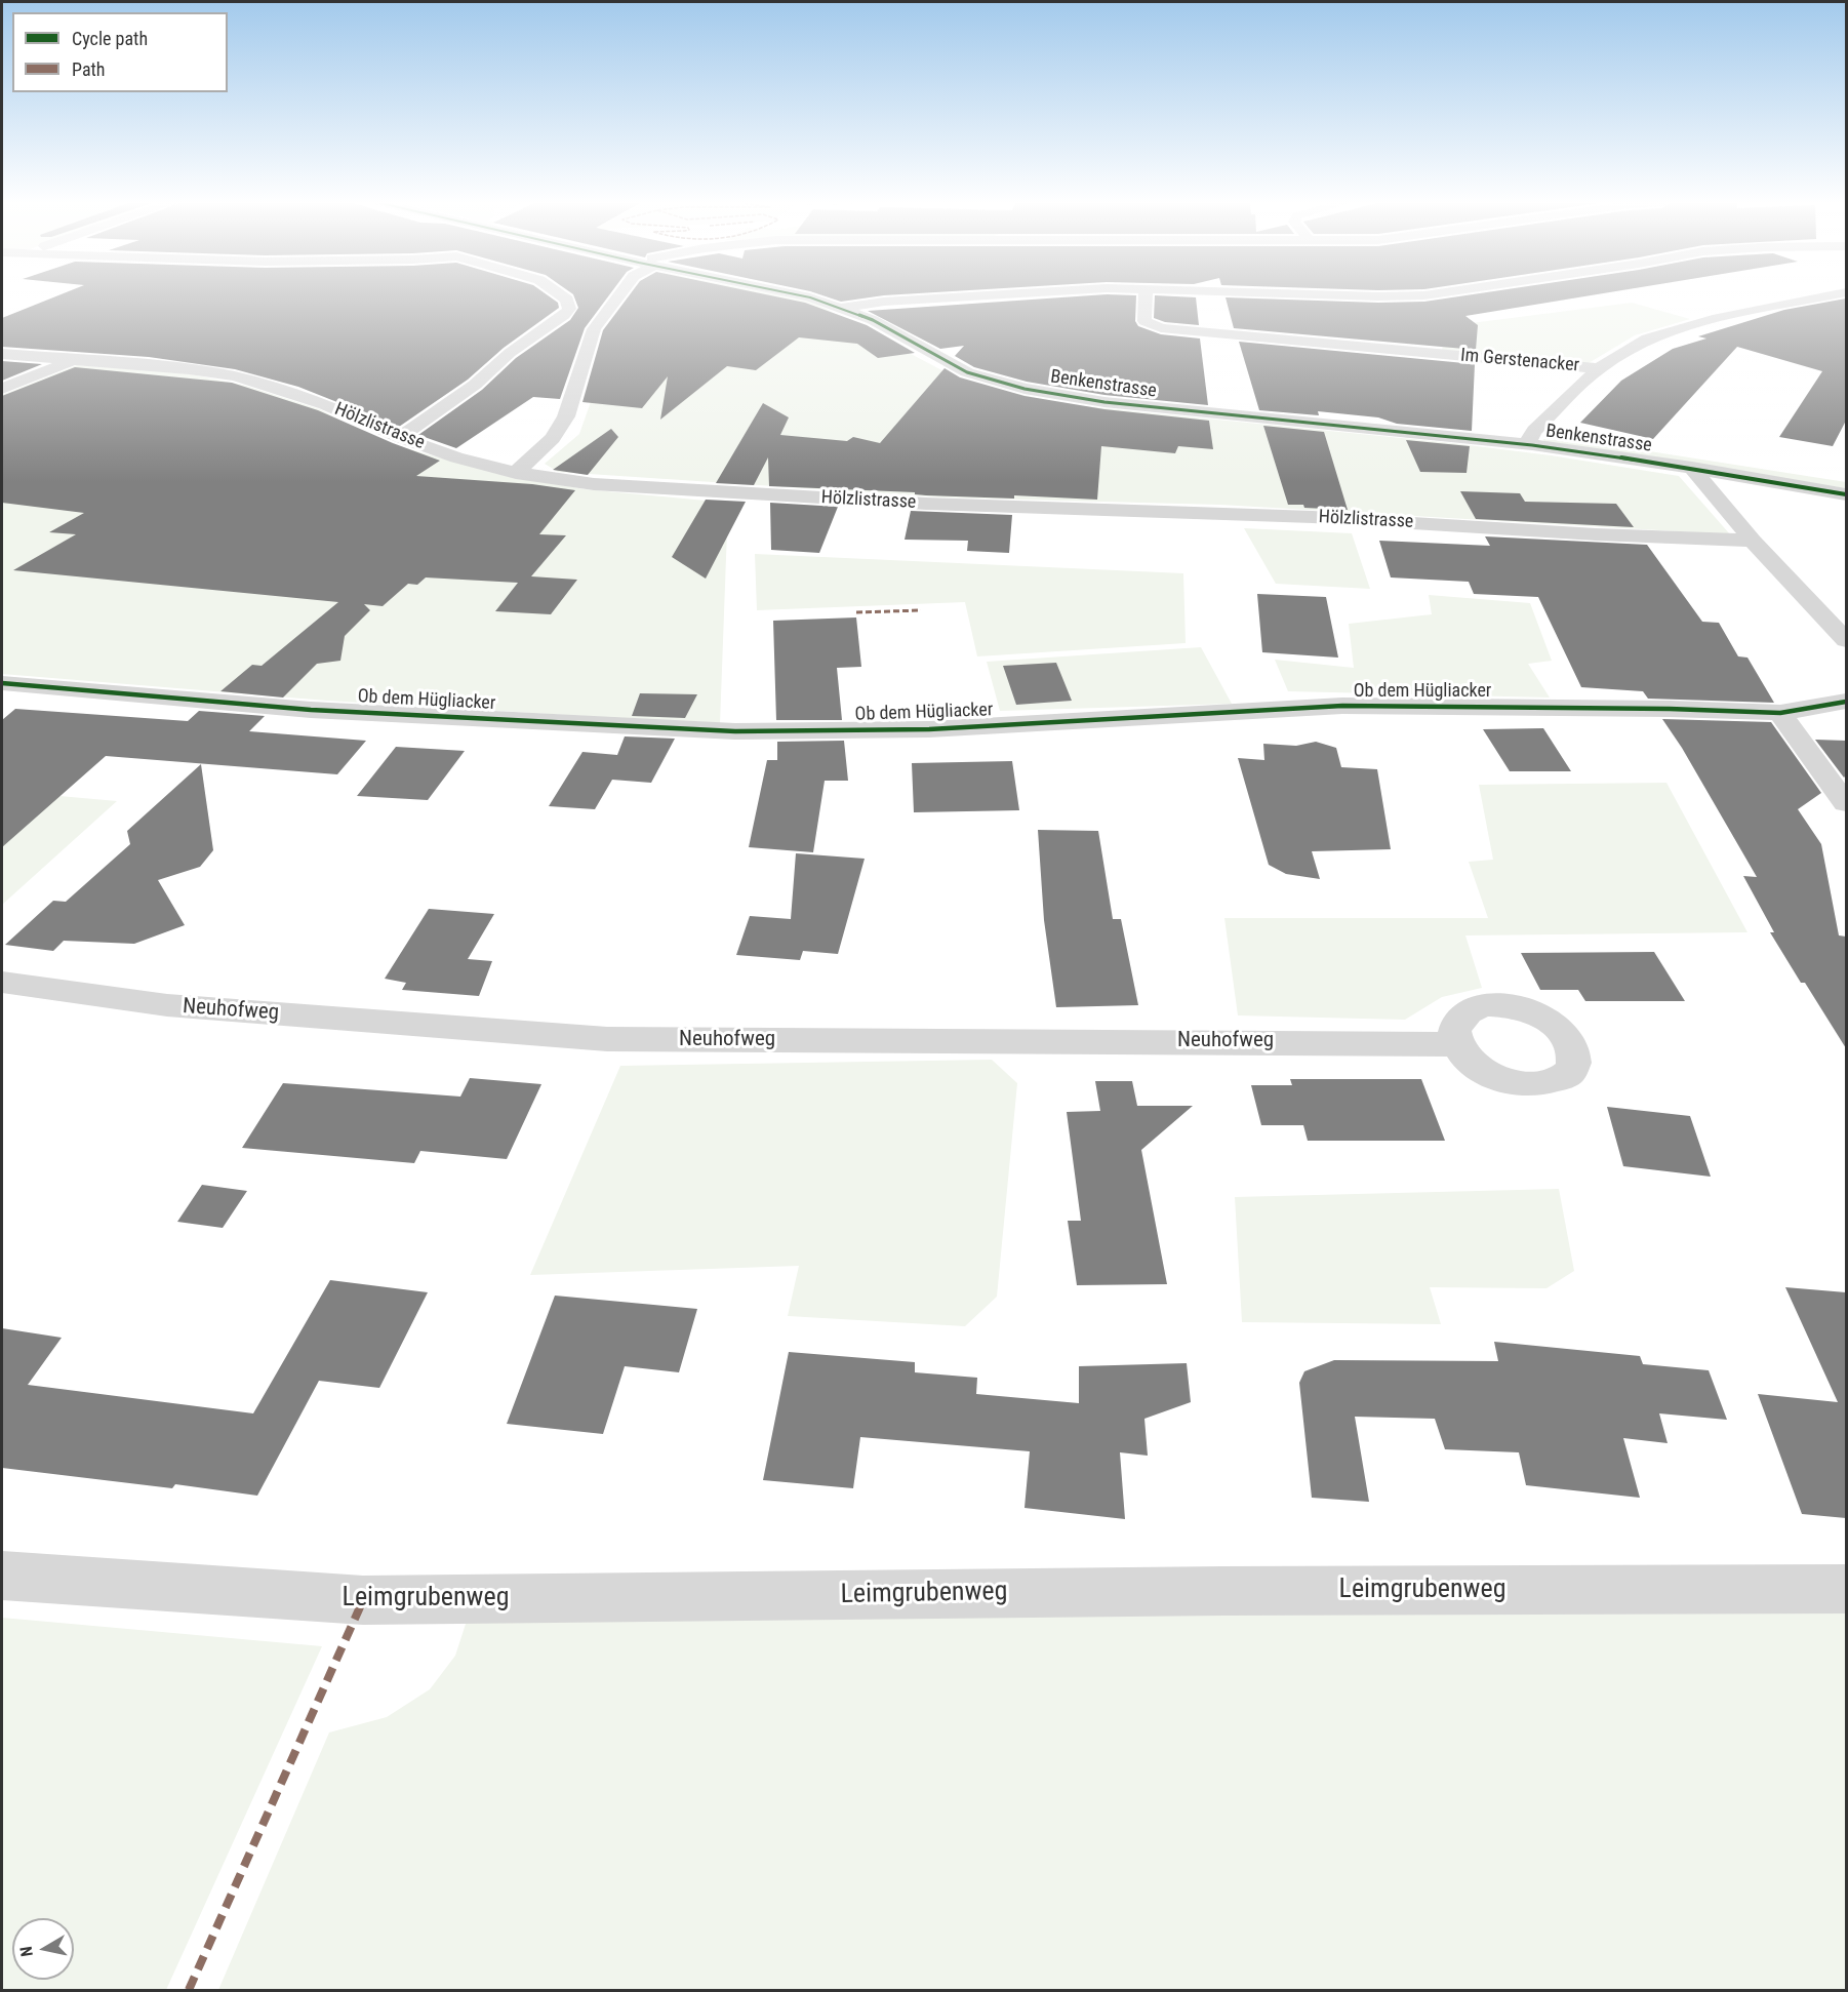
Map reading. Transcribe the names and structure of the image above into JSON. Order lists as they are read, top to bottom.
{
  "streets": {
    "street": [
      "Im Gerstenacker",
      "Benkenstrasse",
      "Hölzlistrasse",
      "Ob dem Hügliacker",
      "Neuhofweg",
      "Leimgrubenweg"
    ]
  },
  "legend": ["Cycle path", "Path"],
  "north": "left"
}
